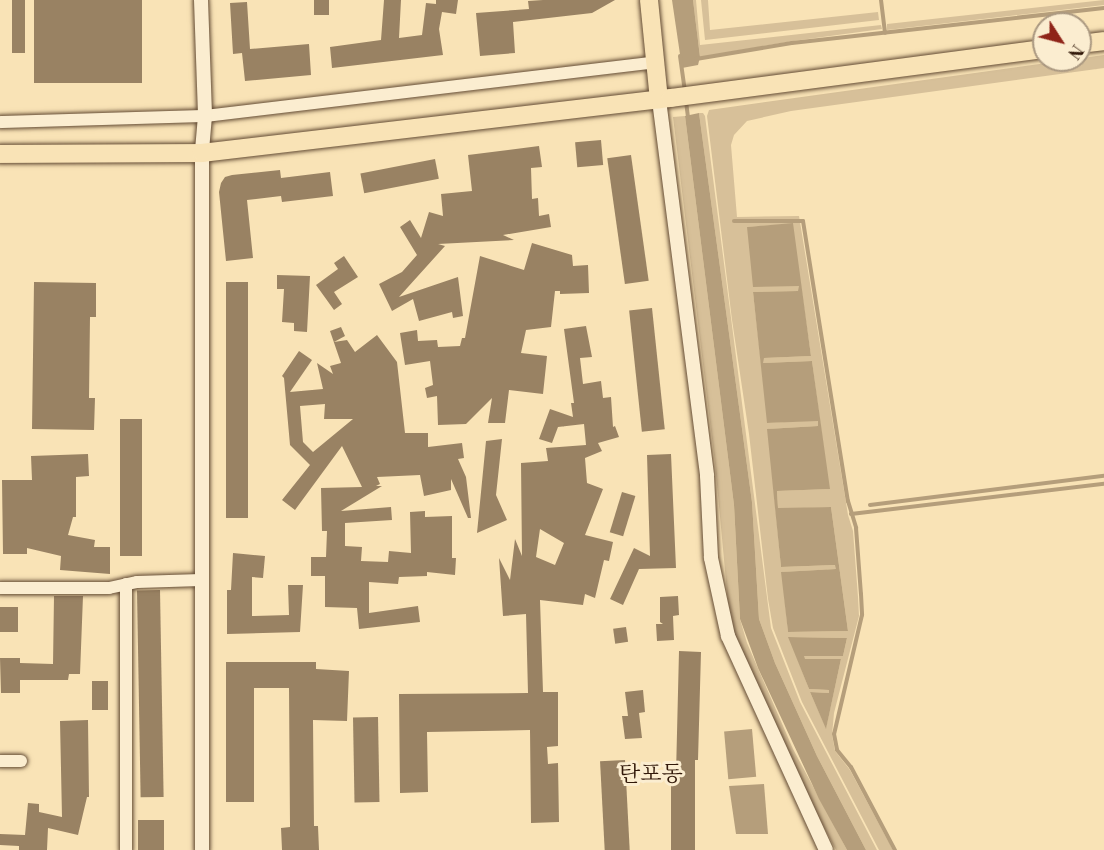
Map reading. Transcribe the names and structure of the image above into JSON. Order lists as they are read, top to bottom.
{
  "districts": ["탄포동"],
  "north": "bottom right"
}
